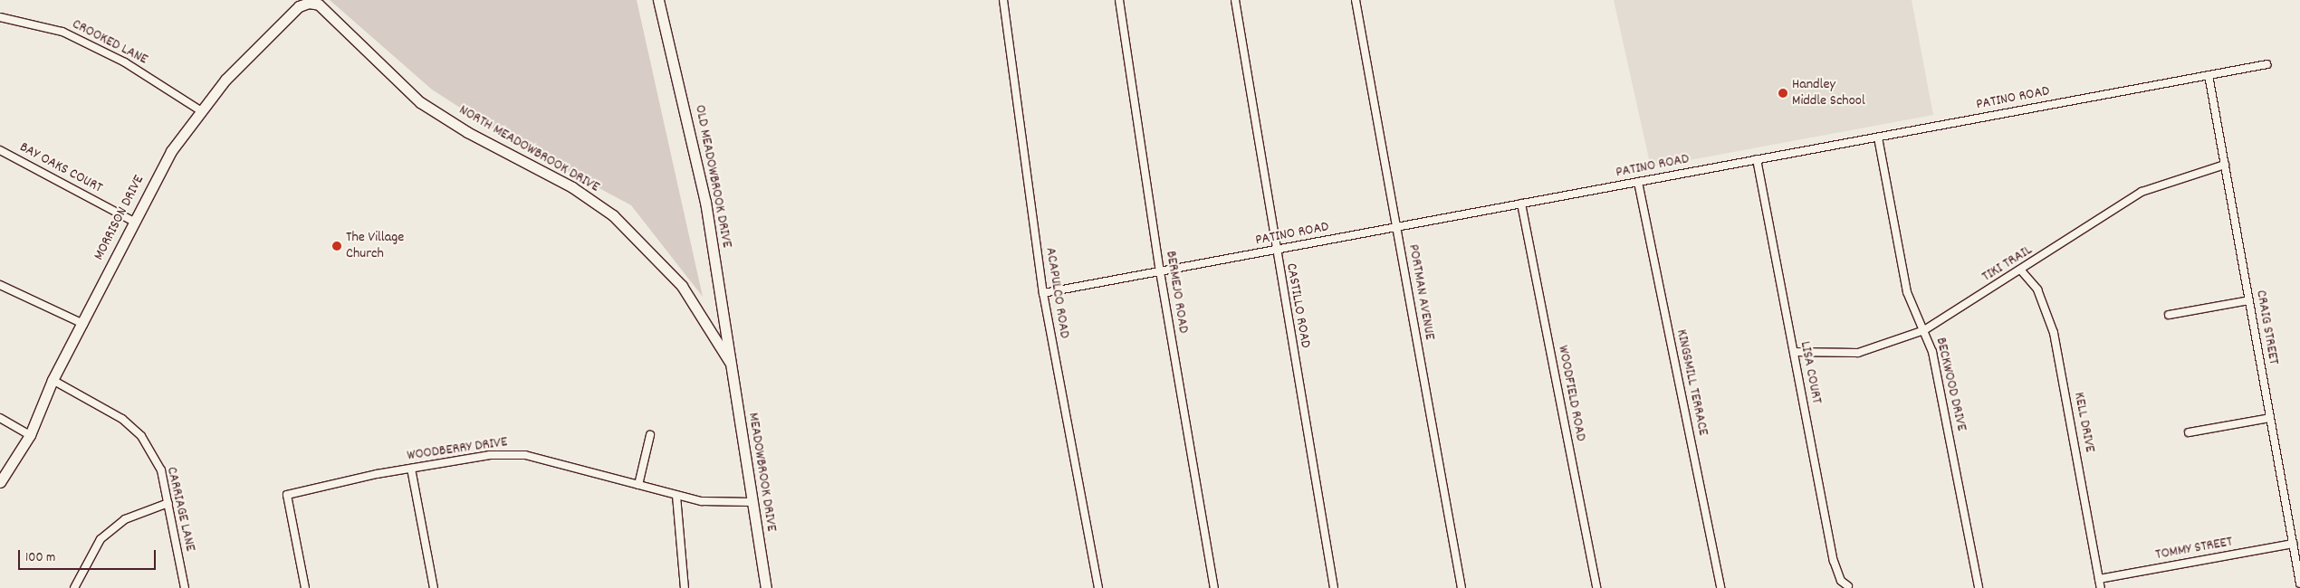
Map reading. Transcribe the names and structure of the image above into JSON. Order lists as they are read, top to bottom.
{
  "streets": {
    "street": [
      "CROOKED LANE",
      "PATINO ROAD",
      "NORTH MEADOWBROOK DRIVE",
      "BAY OAKS COURT",
      "OLD MEADOWBROOK DRIVE",
      "MORRISON DRIVE",
      "TIKI TRAIL",
      "BERMEJO ROAD",
      "PORTMAN AVENUE",
      "ACAPULCO ROAD",
      "CASTILLO ROAD",
      "CRAIG STREET",
      "LISA COURT",
      "KINGSMILL TERRACE",
      "BECKWOOD DRIVE",
      "WOODFIELD ROAD",
      "KELL DRIVE",
      "WOODBERRY DRIVE",
      "MEADOWBROOK DRIVE",
      "CARRIAGE LANE",
      "TOMMY STREET"
    ]
  },
  "crossings": [
    ["CROOKED LANE", "MORRISON DRIVE"],
    ["PATINO ROAD", "BERMEJO ROAD"],
    ["PATINO ROAD", "PORTMAN AVENUE"],
    ["PATINO ROAD", "ACAPULCO ROAD"],
    ["PATINO ROAD", "CASTILLO ROAD"],
    ["PATINO ROAD", "CRAIG STREET"],
    ["PATINO ROAD", "LISA COURT"],
    ["PATINO ROAD", "KINGSMILL TERRACE"],
    ["PATINO ROAD", "BECKWOOD DRIVE"],
    ["PATINO ROAD", "WOODFIELD ROAD"],
    ["NORTH MEADOWBROOK DRIVE", "OLD MEADOWBROOK DRIVE"],
    ["NORTH MEADOWBROOK DRIVE", "MORRISON DRIVE"],
    ["NORTH MEADOWBROOK DRIVE", "MEADOWBROOK DRIVE"],
    ["BAY OAKS COURT", "MORRISON DRIVE"],
    ["OLD MEADOWBROOK DRIVE", "MEADOWBROOK DRIVE"],
    ["MORRISON DRIVE", "CARRIAGE LANE"],
    ["TIKI TRAIL", "CRAIG STREET"],
    ["TIKI TRAIL", "LISA COURT"],
    ["TIKI TRAIL", "BECKWOOD DRIVE"],
    ["TIKI TRAIL", "KELL DRIVE"],
    ["CRAIG STREET", "TOMMY STREET"],
    ["KELL DRIVE", "TOMMY STREET"],
    ["WOODBERRY DRIVE", "MEADOWBROOK DRIVE"]
  ],
  "places": ["Handley Middle School", "The Village Church"],
  "scale_bar": "100 m"
}
